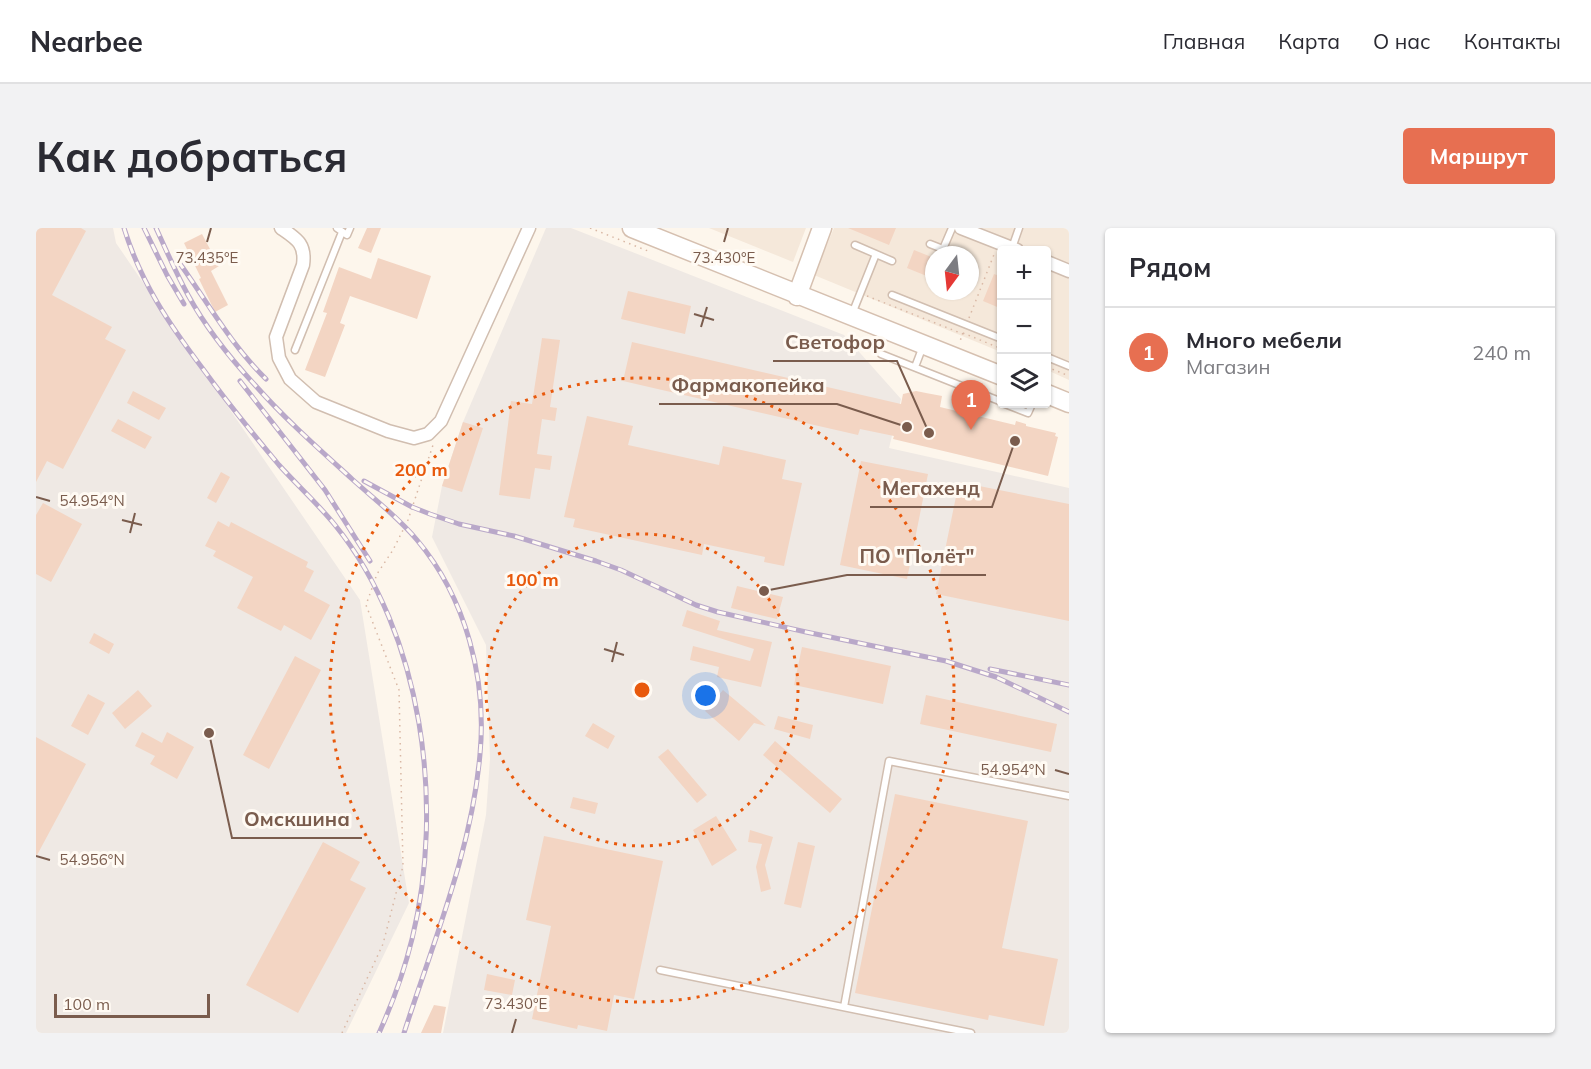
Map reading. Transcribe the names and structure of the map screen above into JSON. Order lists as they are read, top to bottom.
{
  "places": [
    "Фармакопейка",
    "Светофор",
    "Мегахенд",
    "ПО \"Полёт\"",
    "Омскшина"
  ],
  "scale_bar": "100 m",
  "north": "bottom",
  "page": {
    "header": "Nearbee",
    "nav": [
      "Главная",
      "Карта",
      "О нас",
      "Контакты"
    ],
    "buttons": "Маршрут",
    "title": "Как добраться",
    "heading": "Рядом",
    "map_buttons": ["+", "−"],
    "list": [
      {
        "mark": "1",
        "name": "Много мебели",
        "note": "Магазин",
        "value": "240 m"
      }
    ],
    "pins": "1",
    "scale": "100 m"
  },
  "coordinates": [
    "73.435°E",
    "73.430°E",
    "54.954°N",
    "54.956°N"
  ],
  "rings": ["200 m", "100 m"]
}
